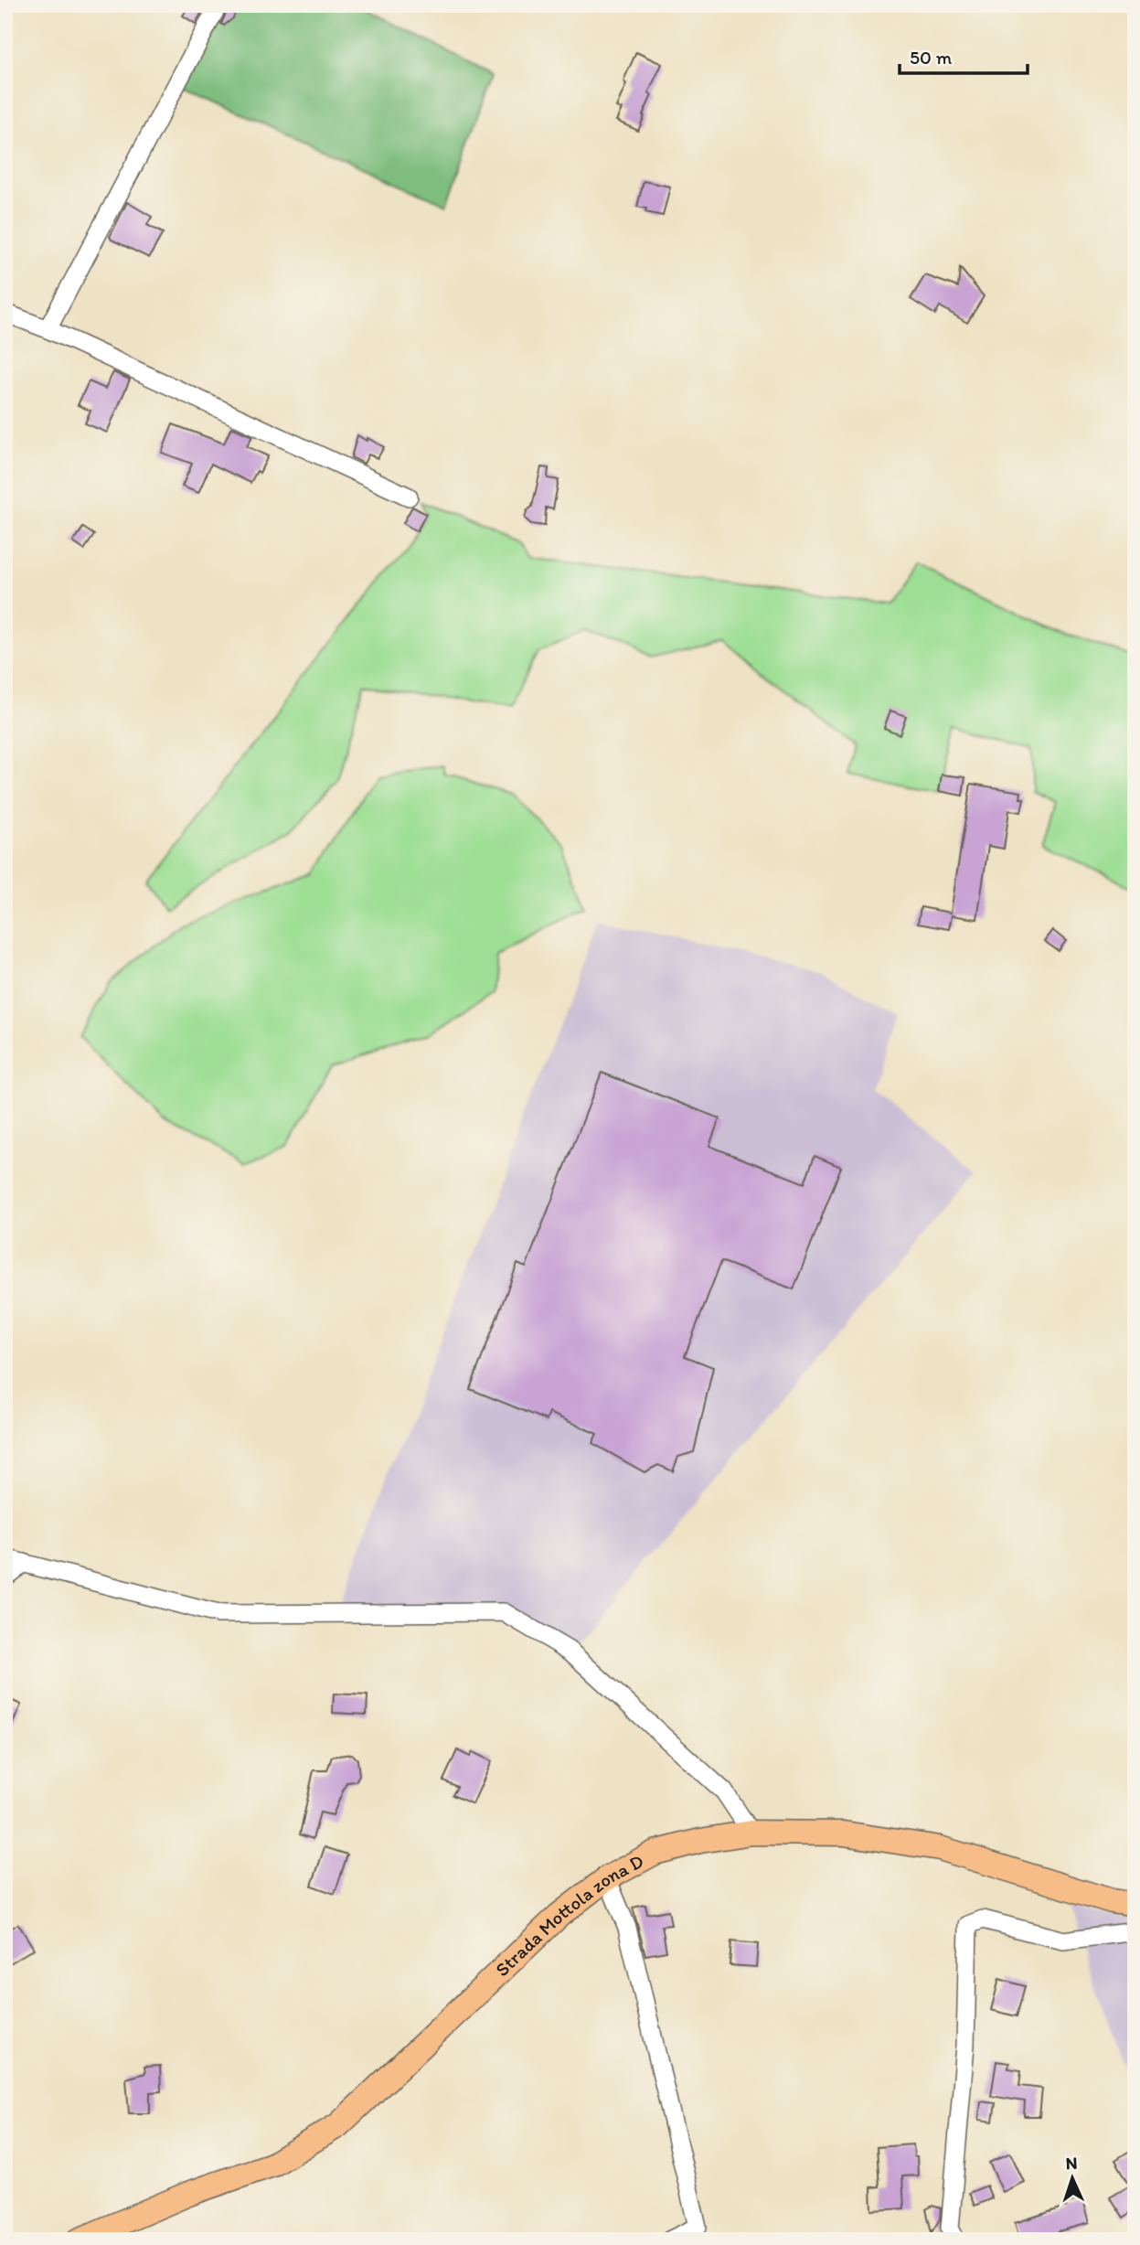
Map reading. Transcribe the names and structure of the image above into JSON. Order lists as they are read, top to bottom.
{
  "streets": {
    "main road": ["Strada Mottola zona D"]
  },
  "scale_bar": "50 m",
  "north": "top"
}
